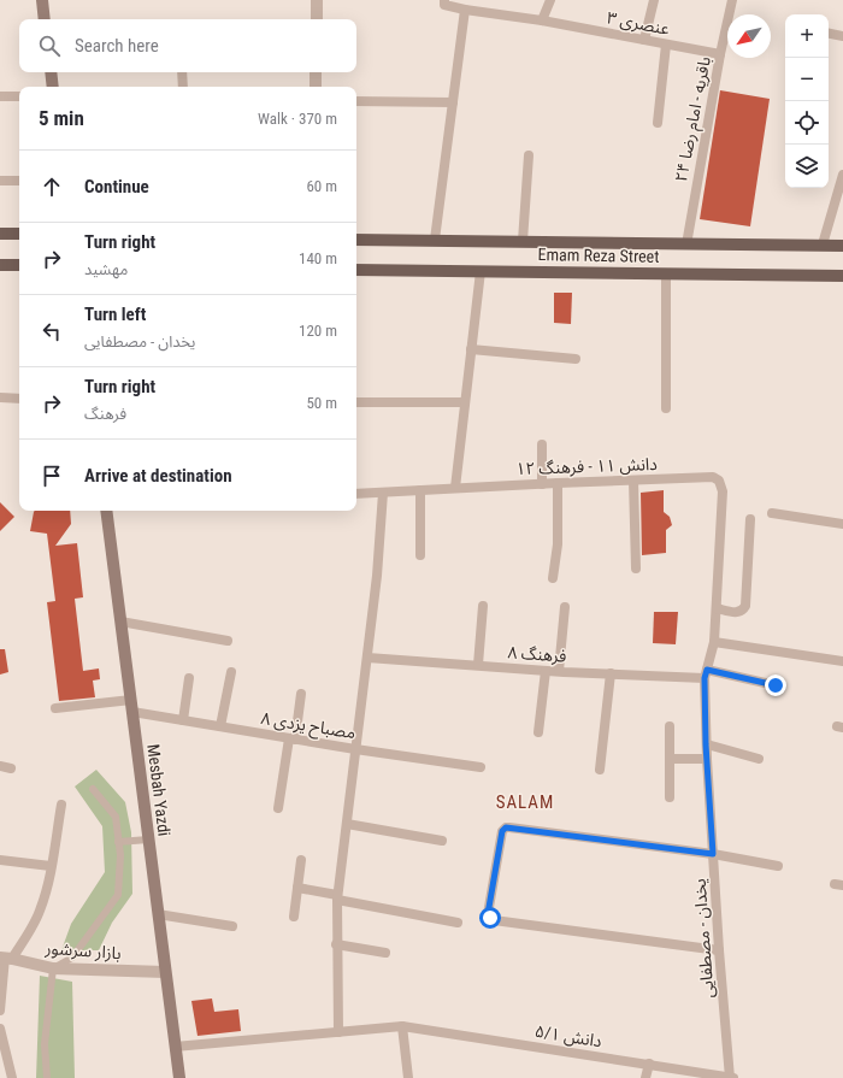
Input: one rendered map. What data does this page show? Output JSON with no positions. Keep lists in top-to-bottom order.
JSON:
{
  "streets": {
    "main road": ["Emam Reza Street", "Mesbah Yazdi"],
    "street": [
      "عنصری ۳",
      "باقریه - امام رضا ۲۴",
      "دانش ۱۱ - فرهنگ ۱۲",
      "فرهنگ ۸",
      "مصباح یزدی ۸",
      "یخدان - مصطفایی",
      "بازار سرشور",
      "دانش ۵/۱"
    ]
  },
  "crossings": [
    ["عنصری ۳", "باقریه - امام رضا ۲۴"],
    ["باقریه - امام رضا ۲۴", "Emam Reza Street"],
    ["دانش ۱۱ - فرهنگ ۱۲", "یخدان - مصطفایی"],
    ["فرهنگ ۸", "یخدان - مصطفایی"],
    ["مصباح یزدی ۸", "Mesbah Yazdi"],
    ["Mesbah Yazdi", "بازار سرشور"],
    ["Mesbah Yazdi", "دانش ۵/۱"],
    ["یخدان - مصطفایی", "دانش ۵/۱"]
  ],
  "districts": ["SALAM"],
  "north": "bottom left",
  "page": {
    "map_buttons": ["+", "−"],
    "search": "Search here",
    "heading": ["5 min", "Walk · 370 m"],
    "list": [
      ["Continue", "60 m"],
      ["Turn right", "مهشید", "140 m"],
      ["Turn left", "یخدان - مصطفایی", "120 m"],
      ["Turn right", "فرهنگ", "50 m"],
      "Arrive at destination"
    ]
  }
}
